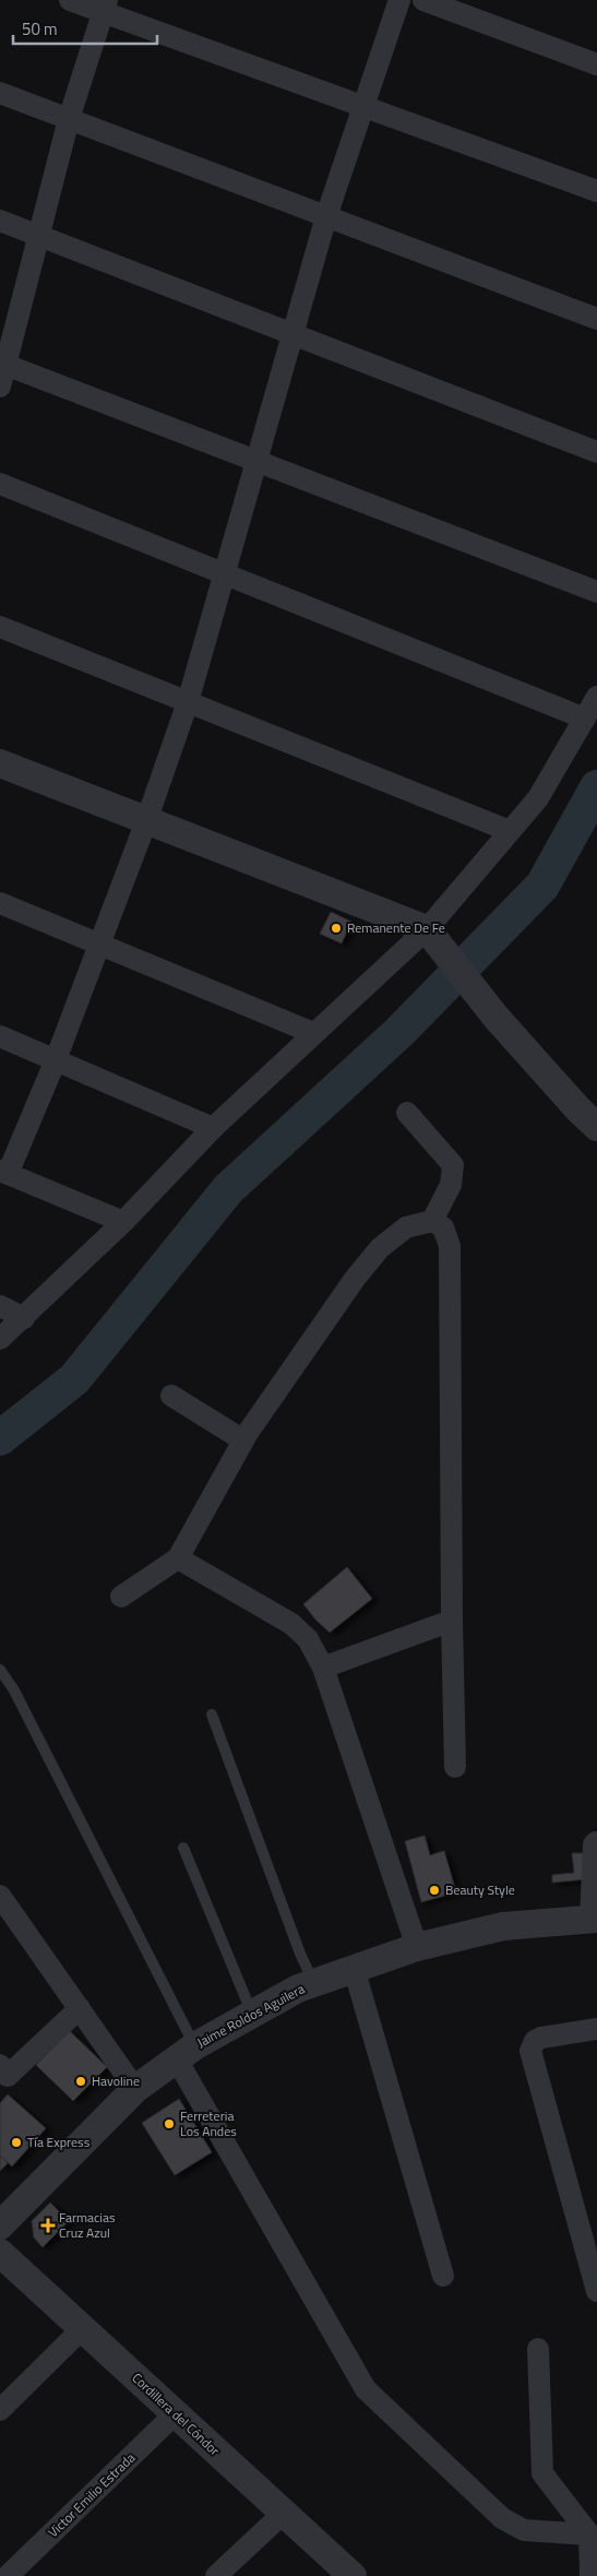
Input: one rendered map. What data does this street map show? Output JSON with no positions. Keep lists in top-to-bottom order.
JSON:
{
  "streets": {
    "street": ["Jaime Roldos Aguilera", "Cordillera del Cóndor", "Victor Emilio Estrada"]
  },
  "crossings": [
    ["Cordillera del Cóndor", "Victor Emilio Estrada"]
  ],
  "places": {
    "other": [
      "Remanente De Fe",
      "Beauty Style",
      "Havoline",
      "Ferreteria Los Andes",
      "Tía Express"
    ],
    "health": ["Farmacias Cruz Azul"]
  },
  "scale_bar": "50 m"
}
